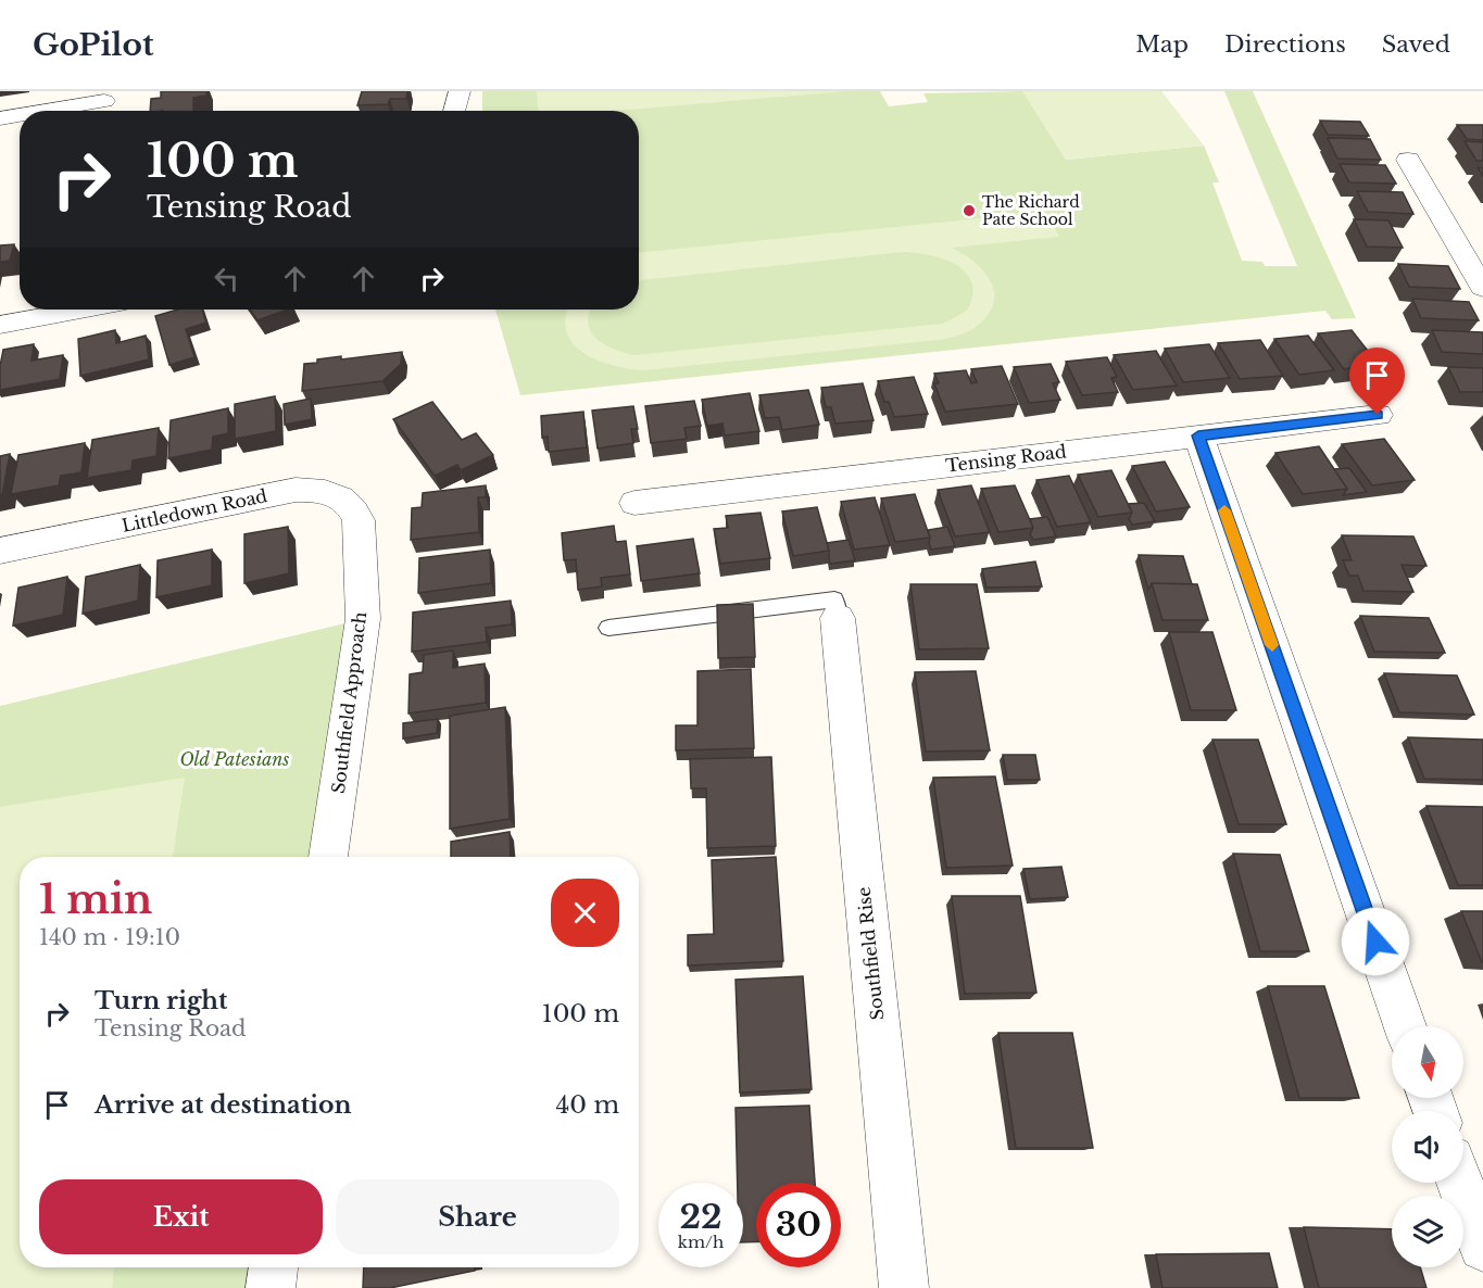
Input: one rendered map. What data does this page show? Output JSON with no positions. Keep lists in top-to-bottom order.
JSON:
{
  "streets": {
    "street": [
      "Tensing Road",
      "Littledown Road",
      "Southfield Approach",
      "Southfield Rise"
    ]
  },
  "crossings": [
    ["Littledown Road", "Southfield Approach"]
  ],
  "parks": ["Old Patesians"],
  "places": ["The Richard Pate School"],
  "north": "bottom",
  "page": {
    "header": "GoPilot",
    "nav": ["Map", "Directions", "Saved"],
    "turn": ["100 m", "Tensing Road"],
    "heading": ["1 min", "140 m · 19:10"],
    "list": [
      {
        "name": "Turn right",
        "note": "Tensing Road",
        "value": "100 m"
      },
      {
        "name": "Arrive at destination",
        "value": "40 m"
      }
    ],
    "buttons": ["Exit", "Share"],
    "speed": "22 km/h",
    "limit": "30"
  }
}
